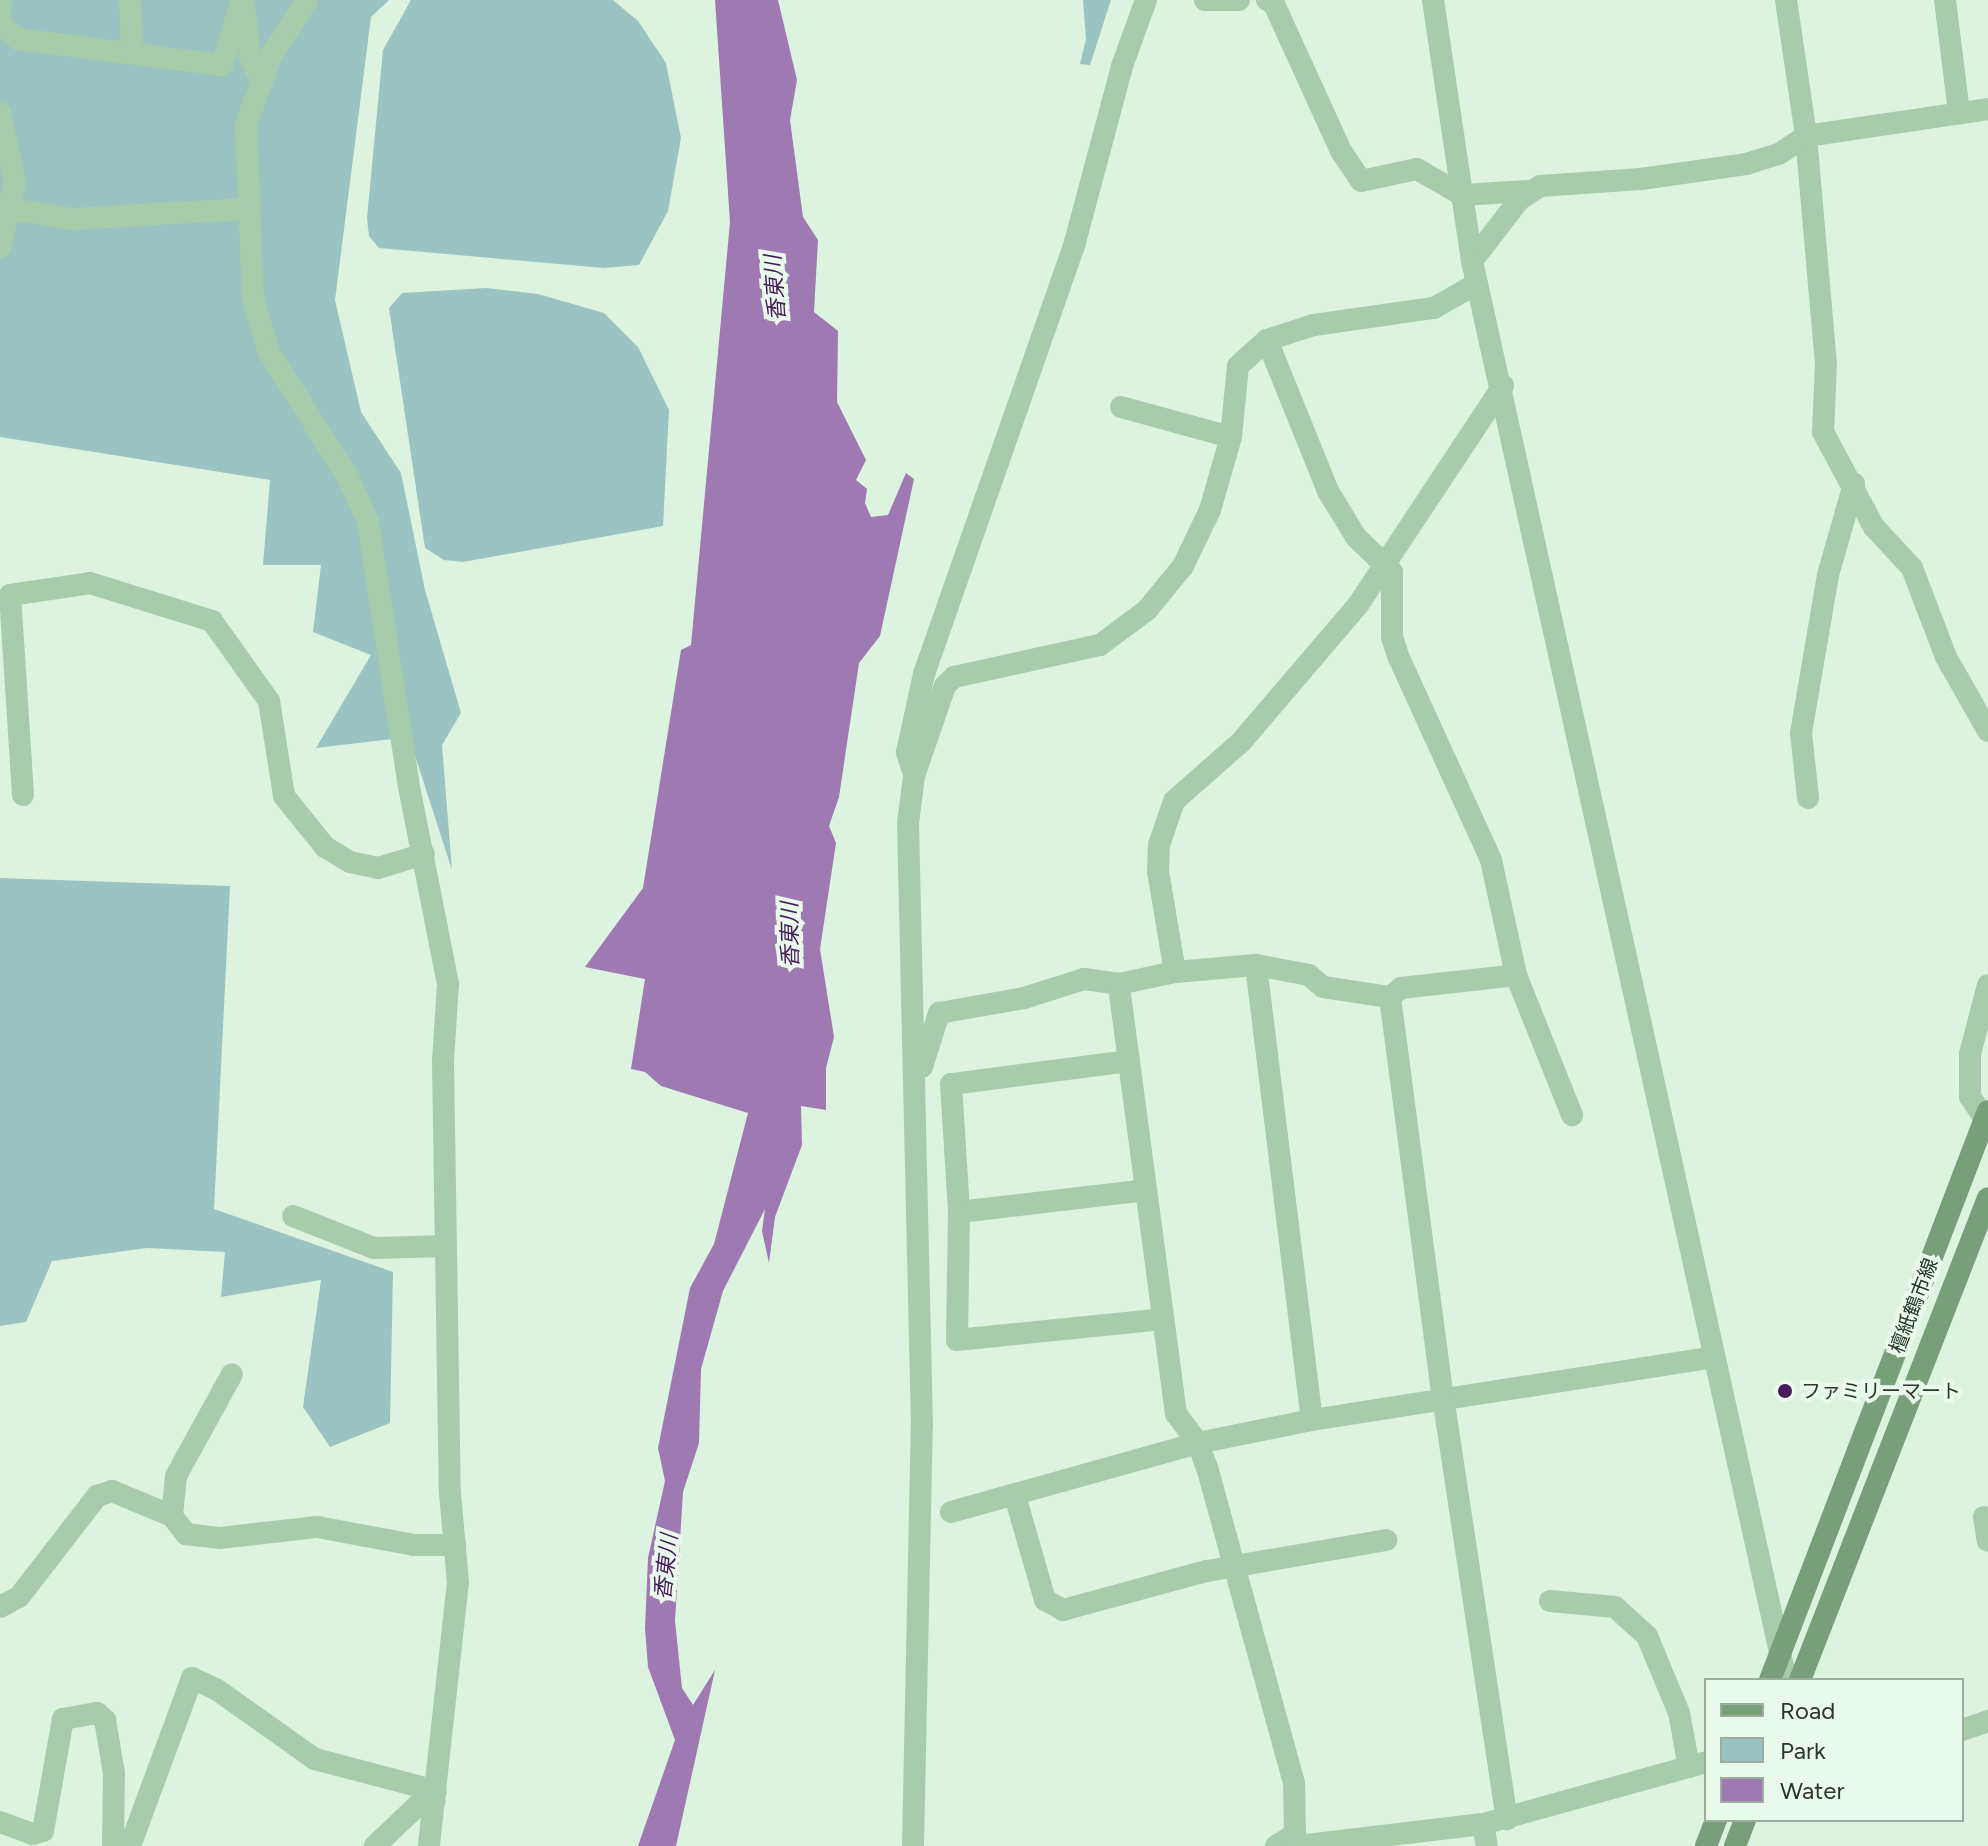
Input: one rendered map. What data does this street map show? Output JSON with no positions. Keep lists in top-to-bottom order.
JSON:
{
  "streets": {
    "main road": ["檀紙鶴市線"]
  },
  "water": ["香東川"],
  "places": ["ファミリーマート"],
  "legend": ["Road", "Park", "Water"]
}
